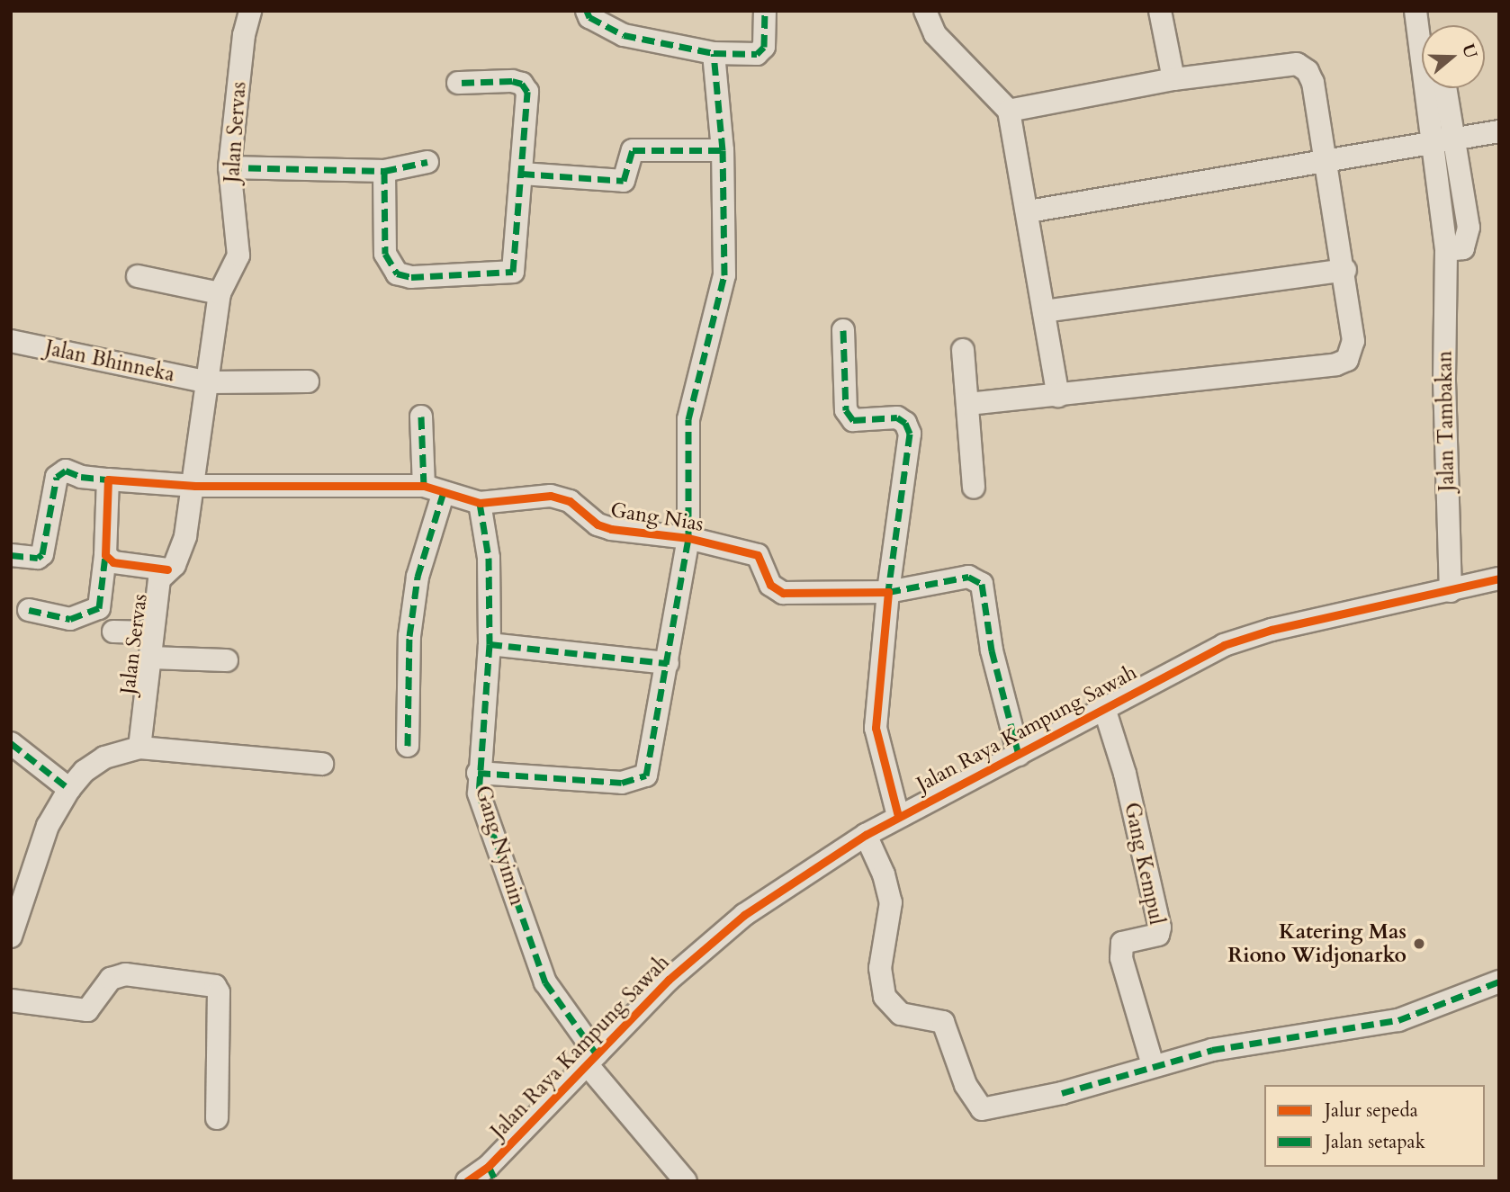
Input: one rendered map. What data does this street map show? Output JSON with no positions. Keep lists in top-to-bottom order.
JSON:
{
  "streets": {
    "street": [
      "Jalan Servas",
      "Jalan Bhinneka",
      "Jalan Tambakan",
      "Gang Nias",
      "Jalan Raya Kampung Sawah",
      "Gang Nyimin",
      "Gang Kempul"
    ]
  },
  "crossings": [
    ["Jalan Servas", "Jalan Bhinneka"],
    ["Jalan Tambakan", "Jalan Raya Kampung Sawah"],
    ["Gang Nias", "Gang Nyimin"],
    ["Jalan Raya Kampung Sawah", "Gang Nyimin"],
    ["Jalan Raya Kampung Sawah", "Gang Kempul"]
  ],
  "places": ["Katering Mas Riono Widjonarko"],
  "legend": ["Jalur sepeda", "Jalan setapak"],
  "north": "right"
}
